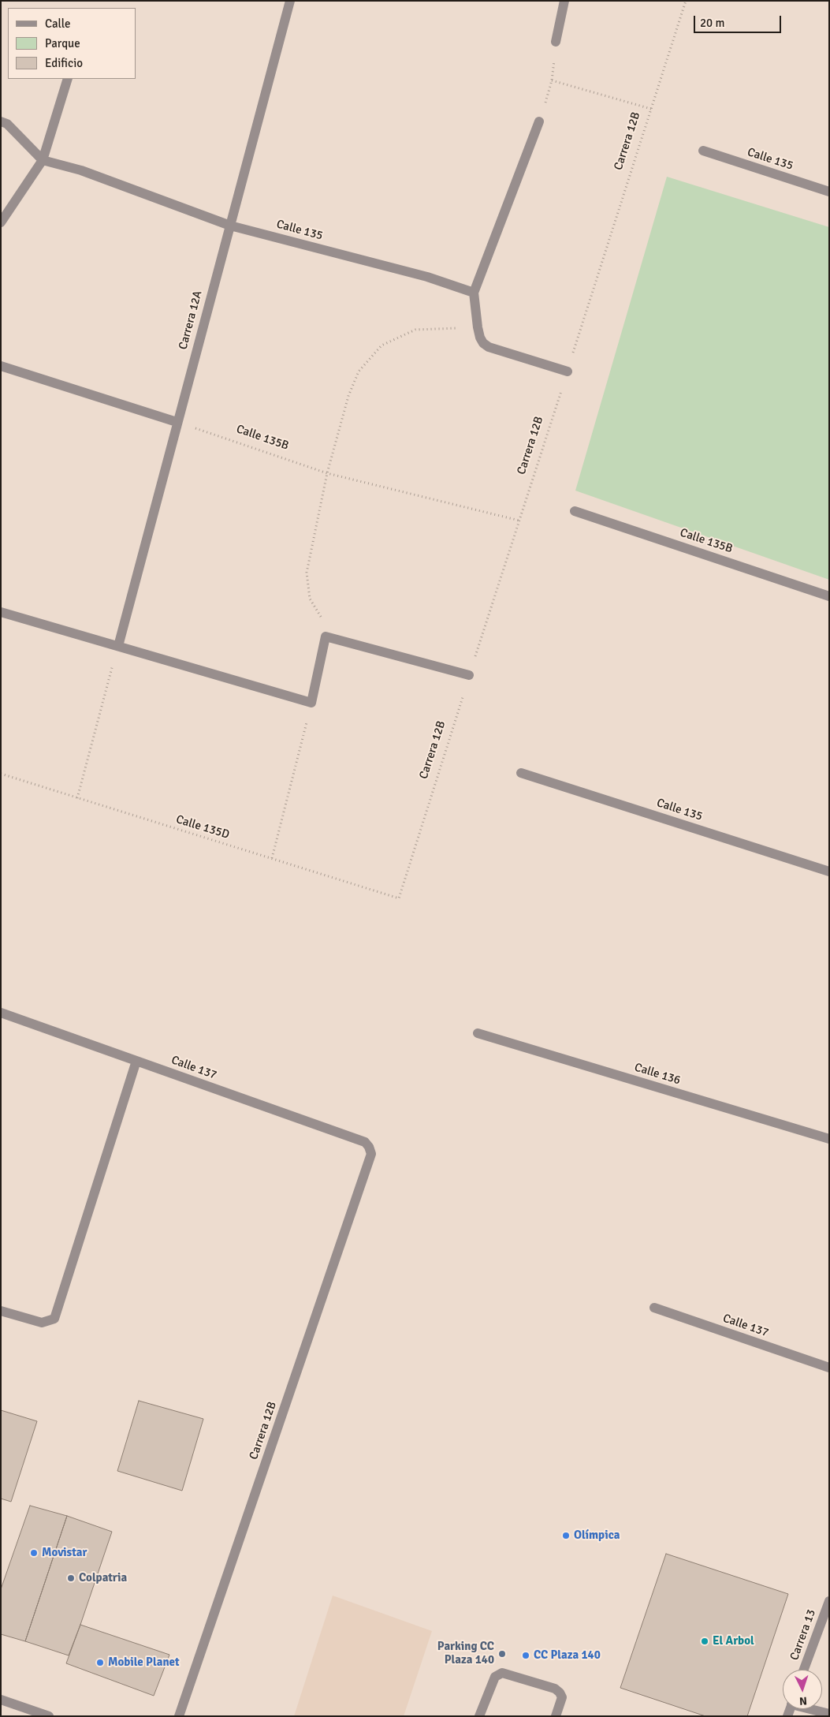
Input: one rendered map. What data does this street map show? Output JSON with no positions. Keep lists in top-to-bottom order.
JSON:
{
  "streets": {
    "street": [
      "Carrera 12B",
      "Calle 135",
      "Carrera 12A",
      "Calle 135B",
      "Calle 137",
      "Calle 136",
      "Carrera 13"
    ],
    "path": ["Calle 135D"]
  },
  "crossings": [
    ["Carrera 12B", "Calle 135B"],
    ["Carrera 12B", "Calle 135D"],
    ["Carrera 12B", "Calle 137"],
    ["Calle 135", "Carrera 12A"],
    ["Carrera 12A", "Calle 135B"]
  ],
  "places": [
    "Olímpica",
    "Movistar",
    "Colpatria",
    "El Arbol",
    "Parking CC Plaza 140",
    "CC Plaza 140",
    "Mobile Planet"
  ],
  "legend": ["Calle", "Parque", "Edificio"],
  "scale_bar": "20 m",
  "north": "bottom"
}
